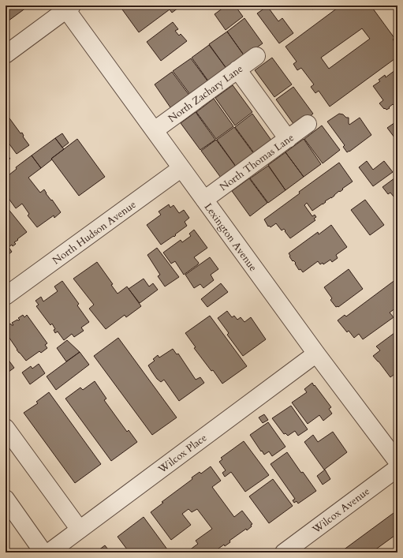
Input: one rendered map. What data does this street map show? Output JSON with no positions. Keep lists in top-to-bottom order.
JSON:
{
  "streets": {
    "street": [
      "North Zachary Lane",
      "North Thomas Lane",
      "North Hudson Avenue",
      "Lexington Avenue",
      "Wilcox Place",
      "Wilcox Avenue"
    ]
  },
  "crossings": [
    ["North Zachary Lane", "Lexington Avenue"],
    ["North Thomas Lane", "Lexington Avenue"],
    ["North Hudson Avenue", "Lexington Avenue"],
    ["Lexington Avenue", "Wilcox Place"]
  ]
}
